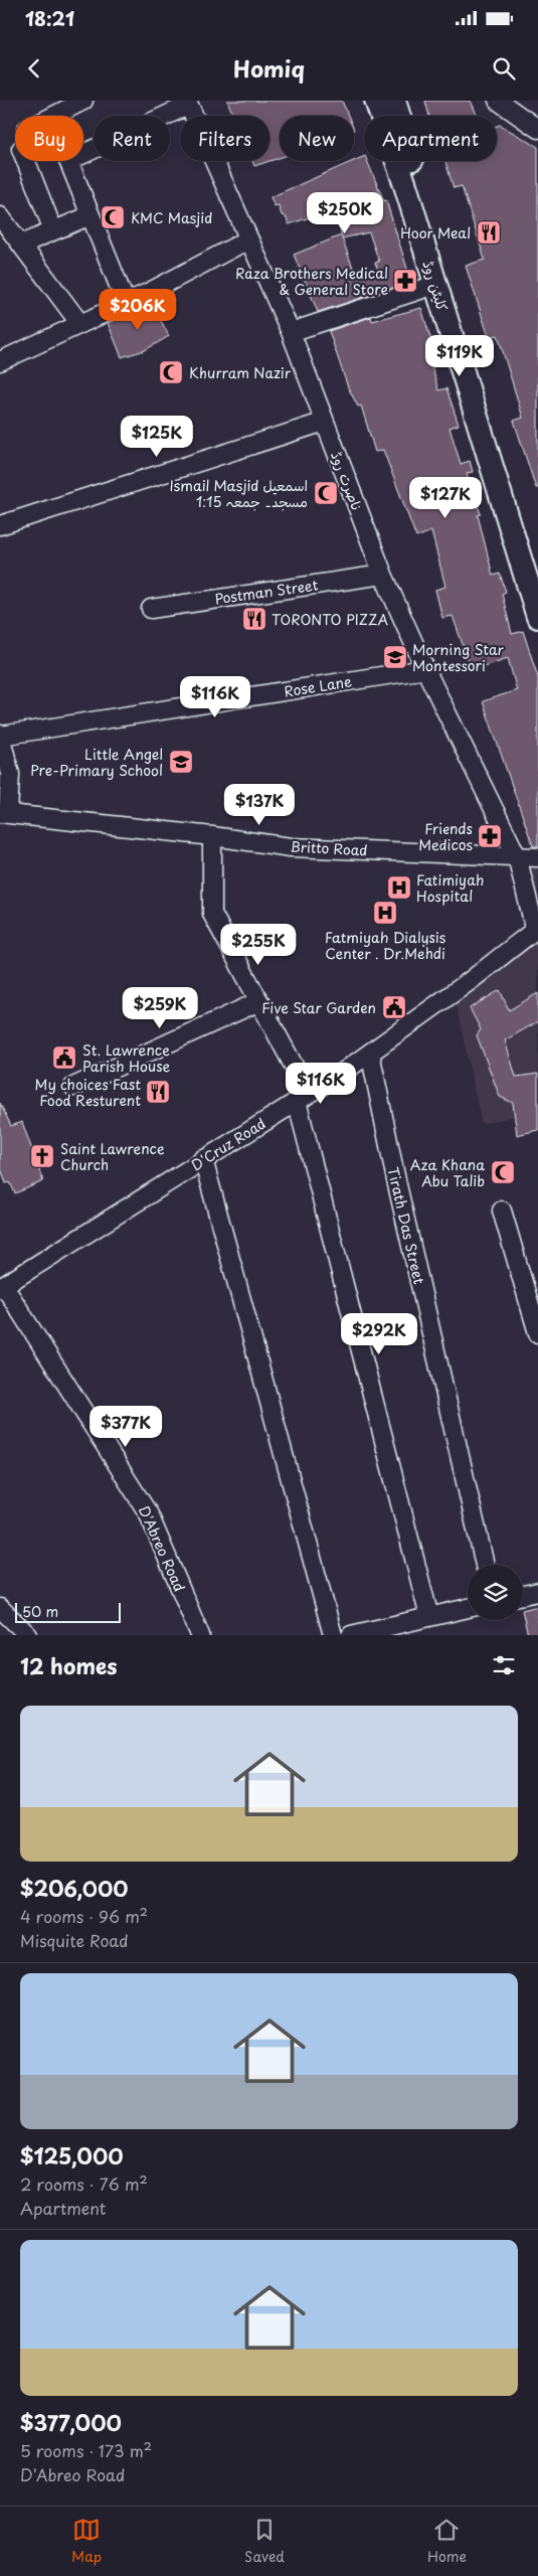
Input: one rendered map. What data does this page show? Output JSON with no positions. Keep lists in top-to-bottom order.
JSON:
{
  "streets": {
    "main road": ["کلیٹن روڈ"],
    "street": [
      "ناصرت روڈ",
      "Postman Street",
      "Rose Lane",
      "Britto Road",
      "D'Cruz Road",
      "Tirath Das Street",
      "D'Abreo Road"
    ]
  },
  "crossings": [
    ["ناصرت روڈ", "Postman Street"],
    ["ناصرت روڈ", "Rose Lane"],
    ["ناصرت روڈ", "Britto Road"],
    ["ناصرت روڈ", "D'Cruz Road"],
    ["Britto Road", "D'Cruz Road"],
    ["D'Cruz Road", "Tirath Das Street"],
    ["D'Cruz Road", "D'Abreo Road"]
  ],
  "places": {
    "mosque": [
      "KMC Masjid",
      "Khurram Nazir",
      "Ismail Masjid اسمعیل مسجد۔ جمعہ 1:15",
      "Aza Khana Abu Talib"
    ],
    "restaurant": ["Hoor Meal", "TORONTO PIZZA", "My choices Fast Food Resturent"],
    "pharmacy": ["Raza Brothers Medical & General Store", "Friends Medicos"],
    "school or university": ["Morning Star Montessori", "Little Angel Pre-Primary School"],
    "hospital": ["Fatimiyah Hospital", "Fatmiyah Dialysis Center . Dr.Mehdi"],
    "public building": ["Five Star Garden", "St. Lawrence Parish House"],
    "church": ["Saint Lawrence Church"]
  },
  "scale_bar": "50 m",
  "page": {
    "status": "18:21",
    "header": "Homiq",
    "chip": [
      "Buy",
      "Rent",
      "Filters",
      "New",
      "Apartment"
    ],
    "price": [
      "$250K",
      "$206K",
      "$119K",
      "$125K",
      "$127K",
      "$116K",
      "$137K",
      "$255K",
      "$259K",
      "$116K",
      "$292K",
      "$377K"
    ],
    "scale": "50 m",
    "heading": "12 homes",
    "list": [
      {
        "name": "$206,000",
        "note": "4 rooms · 96 m² · Misquite Road"
      },
      {
        "name": "$125,000",
        "note": "2 rooms · 76 m² · Apartment"
      },
      {
        "name": "$377,000",
        "note": "5 rooms · 173 m² · D'Abreo Road"
      }
    ],
    "tabs": ["Map", "Saved", "Home"]
  }
}
